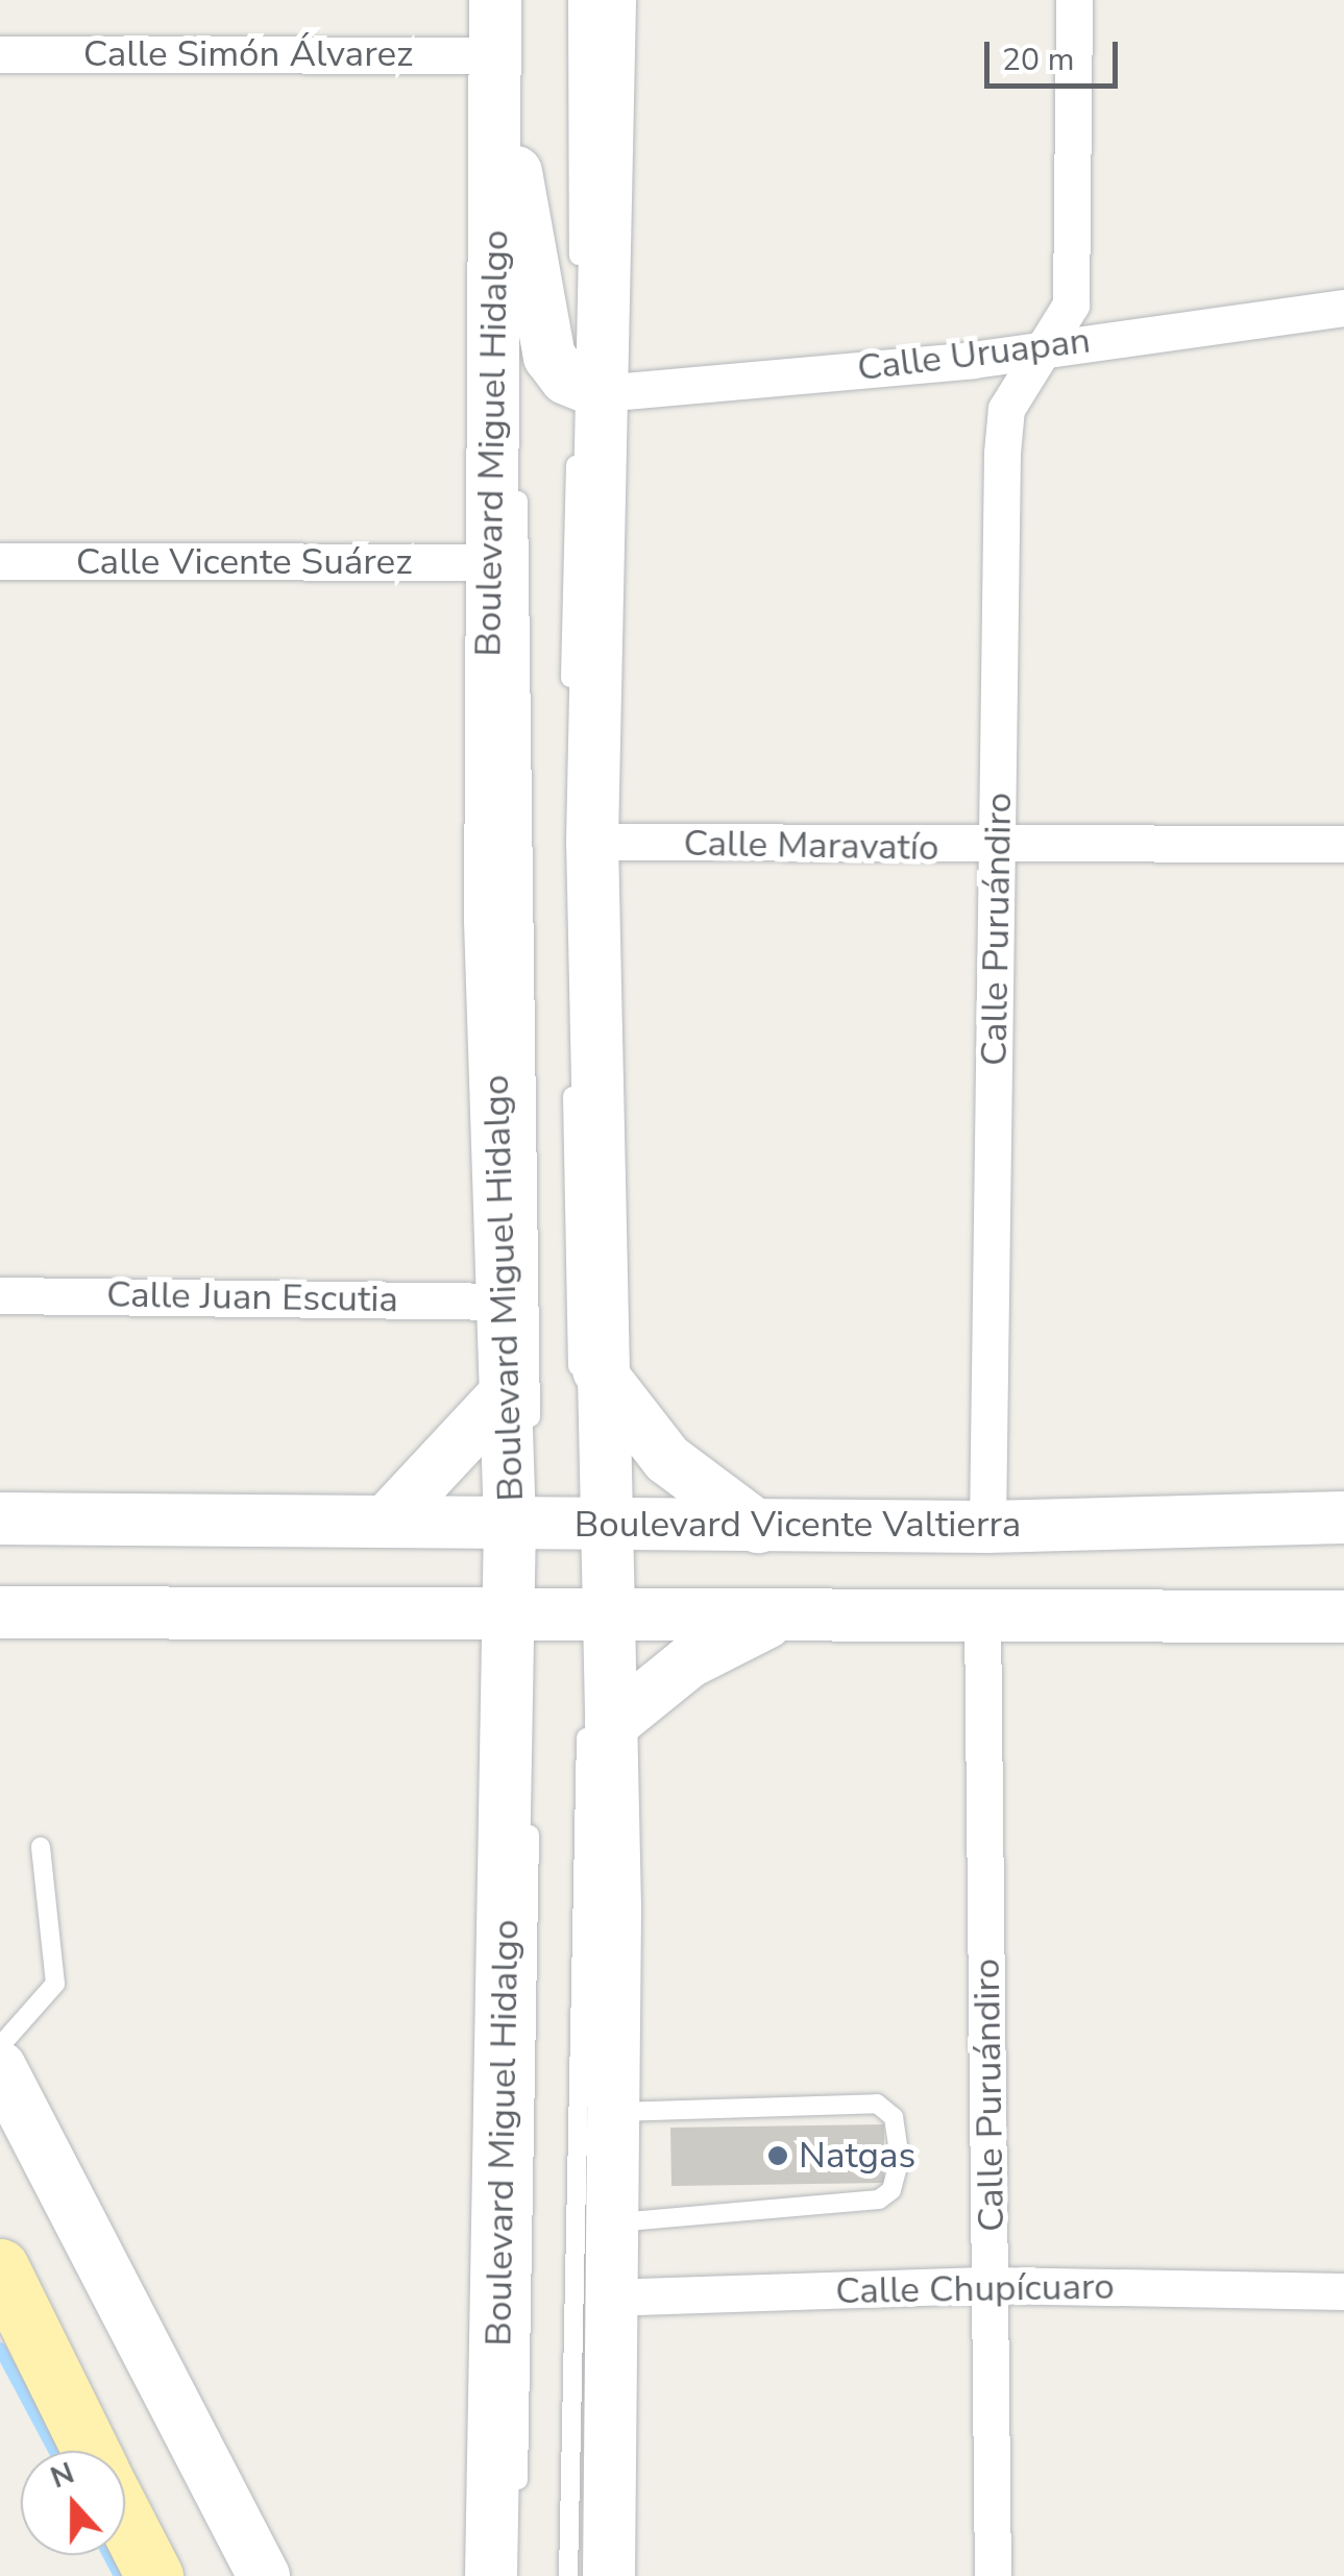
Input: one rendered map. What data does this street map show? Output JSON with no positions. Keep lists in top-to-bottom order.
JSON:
{
  "streets": {
    "main road": ["Boulevard Miguel Hidalgo", "Boulevard Vicente Valtierra"],
    "street": [
      "Calle Simón Álvarez",
      "Calle Uruapan",
      "Calle Vicente Suárez",
      "Calle Maravatío",
      "Calle Puruándiro",
      "Calle Juan Escutia",
      "Calle Chupícuaro"
    ]
  },
  "crossings": [
    ["Calle Simón Álvarez", "Boulevard Miguel Hidalgo"],
    ["Calle Uruapan", "Calle Puruándiro"],
    ["Boulevard Miguel Hidalgo", "Calle Vicente Suárez"],
    ["Boulevard Miguel Hidalgo", "Calle Juan Escutia"],
    ["Boulevard Miguel Hidalgo", "Boulevard Vicente Valtierra"],
    ["Calle Maravatío", "Calle Puruándiro"],
    ["Calle Puruándiro", "Boulevard Vicente Valtierra"],
    ["Calle Puruándiro", "Calle Chupícuaro"]
  ],
  "places": ["Natgas"],
  "scale_bar": "20 m",
  "north": "top"
}
